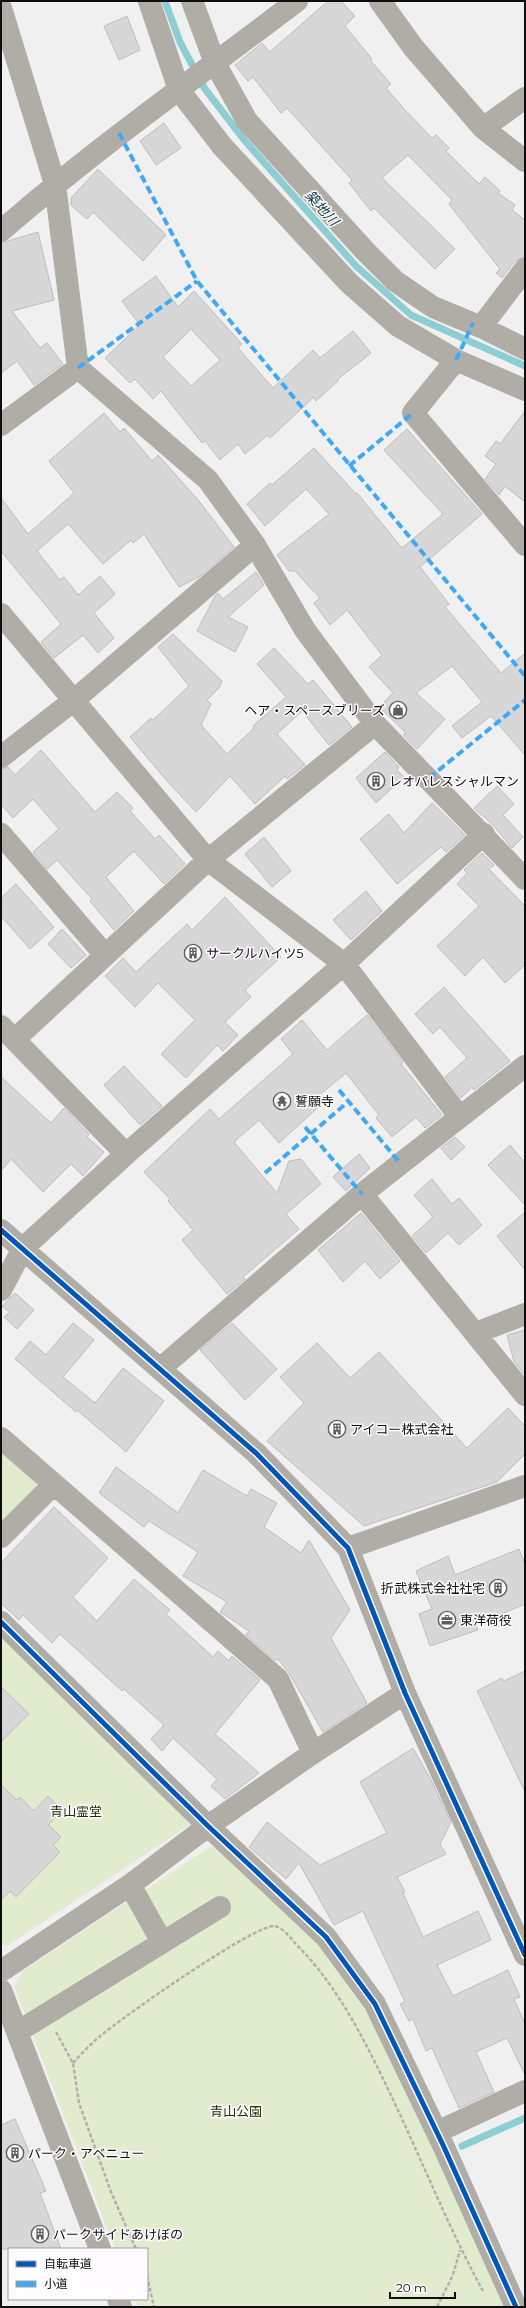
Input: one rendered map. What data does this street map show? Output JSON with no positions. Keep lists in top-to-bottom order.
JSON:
{
  "water": ["築地川"],
  "parks": ["青山霊堂", "青山公園"],
  "places": {
    "shop": ["ヘア・スペースブリーズ"],
    "building": [
      "レオパレスシャルマン",
      "サークルハイツ5",
      "アイコー株式会社",
      "折武株式会社社宅",
      "パーク・アベニュー",
      "パークサイドあけぼの"
    ],
    "temple": ["誓願寺"],
    "office": ["東洋荷役"]
  },
  "legend": ["自転車道", "小道"],
  "scale_bar": "20 m"
}
